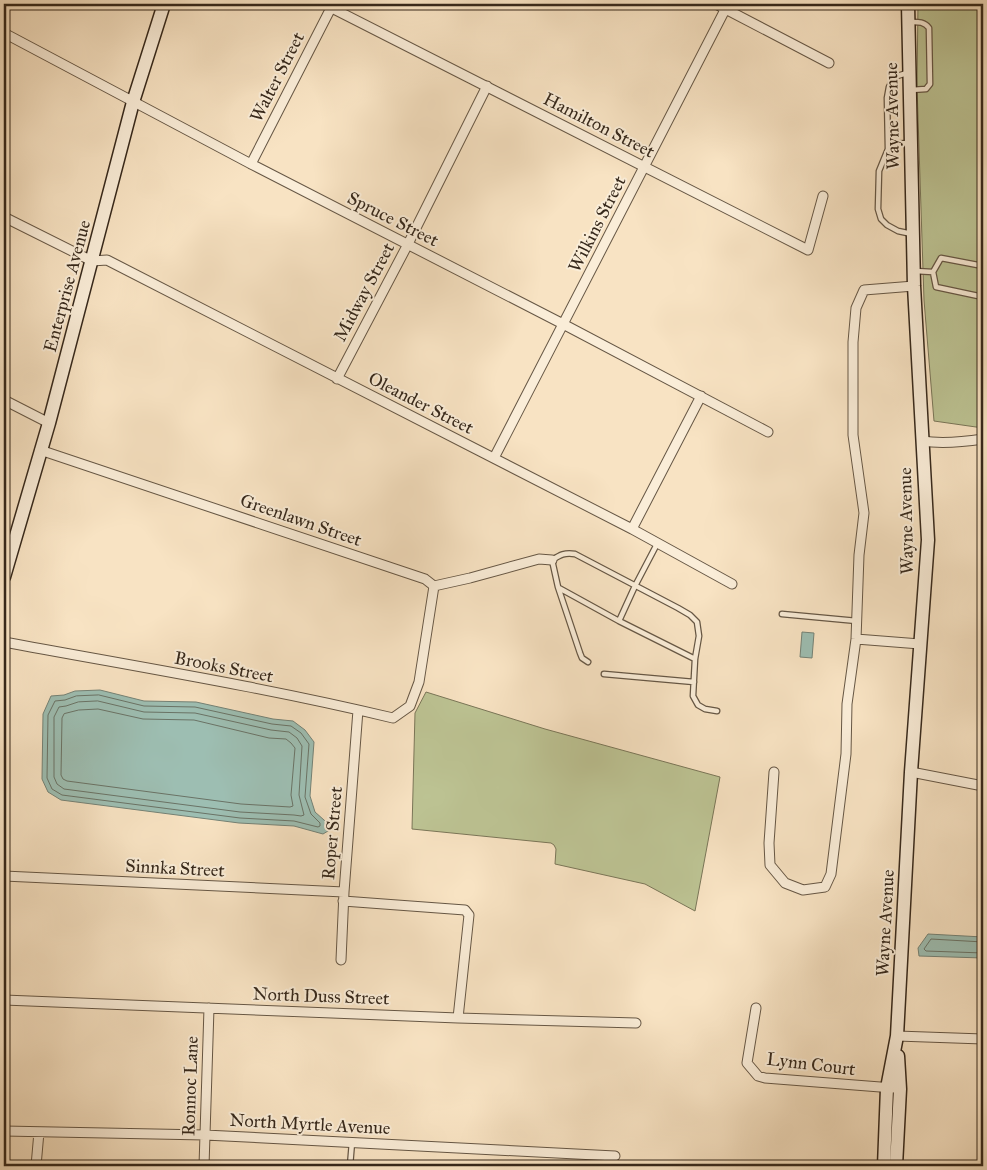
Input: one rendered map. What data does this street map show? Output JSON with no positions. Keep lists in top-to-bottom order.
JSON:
{
  "streets": {
    "street": [
      "Walter Street",
      "Wayne Avenue",
      "Hamilton Street",
      "Spruce Street",
      "Wilkins Street",
      "Enterprise Avenue",
      "Midway Street",
      "Oleander Street",
      "Greenlawn Street",
      "Brooks Street",
      "Roper Street",
      "Sinnka Street",
      "North Duss Street",
      "Lynn Court",
      "Ronnoc Lane",
      "North Myrtle Avenue"
    ]
  },
  "crossings": [
    ["Walter Street", "Hamilton Street"],
    ["Walter Street", "Spruce Street"],
    ["Wayne Avenue", "Lynn Court"],
    ["Hamilton Street", "Wilkins Street"],
    ["Hamilton Street", "Midway Street"],
    ["Spruce Street", "Wilkins Street"],
    ["Spruce Street", "Enterprise Avenue"],
    ["Spruce Street", "Midway Street"],
    ["Wilkins Street", "Oleander Street"],
    ["Enterprise Avenue", "Oleander Street"],
    ["Enterprise Avenue", "Greenlawn Street"],
    ["Midway Street", "Oleander Street"],
    ["Greenlawn Street", "Brooks Street"],
    ["Brooks Street", "Roper Street"],
    ["Roper Street", "Sinnka Street"],
    ["Sinnka Street", "North Duss Street"],
    ["North Duss Street", "Ronnoc Lane"],
    ["Ronnoc Lane", "North Myrtle Avenue"]
  ]
}
